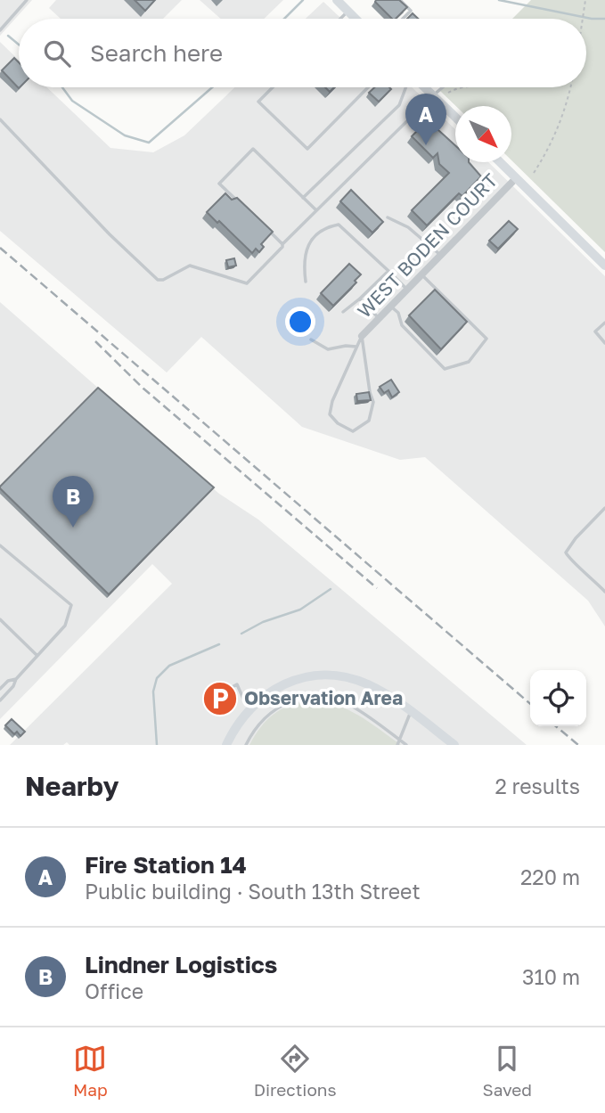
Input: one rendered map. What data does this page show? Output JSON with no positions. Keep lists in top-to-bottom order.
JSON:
{
  "streets": {
    "street": ["WEST BODEN COURT"]
  },
  "places": {
    "parking": ["Observation Area"]
  },
  "north": "bottom right",
  "page": {
    "search": "Search here",
    "pins": ["A", "B"],
    "heading": ["Nearby", "2 results"],
    "list": [
      {
        "mark": "A",
        "name": "Fire Station 14",
        "note": "Public building · South 13th Street",
        "value": "220 m"
      },
      {
        "mark": "B",
        "name": "Lindner Logistics",
        "note": "Office",
        "value": "310 m"
      }
    ],
    "nav": ["Map", "Directions", "Saved"]
  }
}
